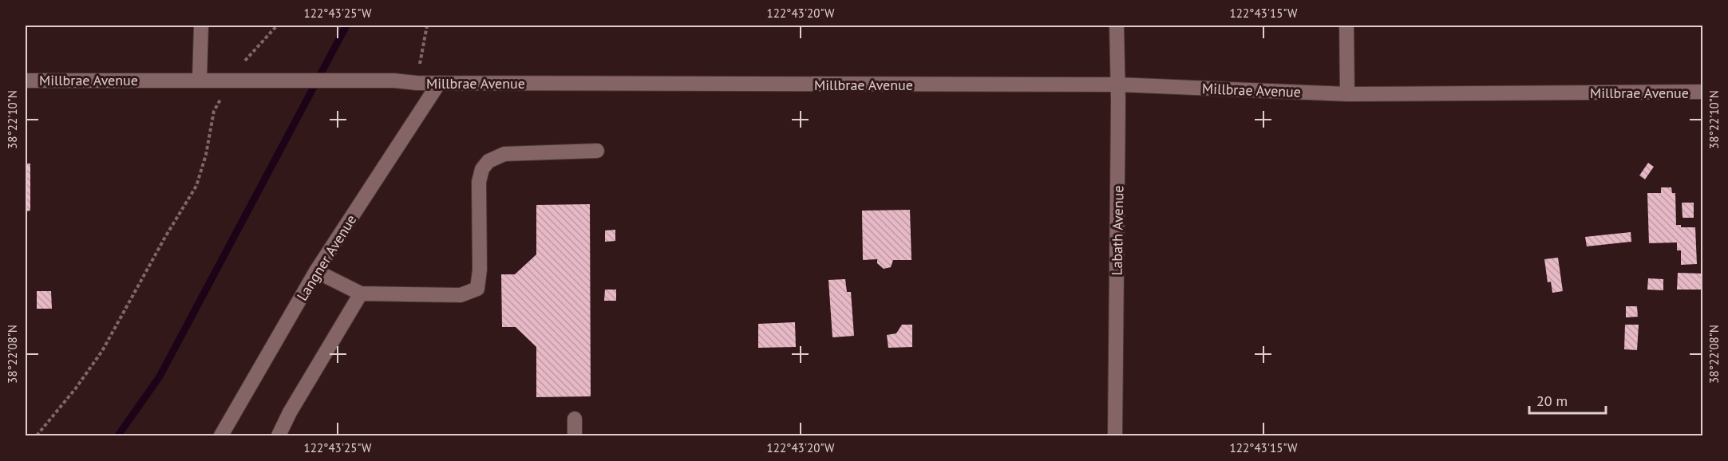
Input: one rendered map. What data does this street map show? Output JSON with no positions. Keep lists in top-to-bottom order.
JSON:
{
  "streets": {
    "street": ["Millbrae Avenue", "Labath Avenue", "Langner Avenue"]
  },
  "crossings": [
    ["Millbrae Avenue", "Labath Avenue"],
    ["Millbrae Avenue", "Langner Avenue"]
  ],
  "scale_bar": "20 m",
  "coordinates": [
    "122°43'25\"W",
    "122°43'20\"W",
    "122°43'15\"W",
    "38°22'10\"N",
    "38°22'08\"N"
  ]
}
